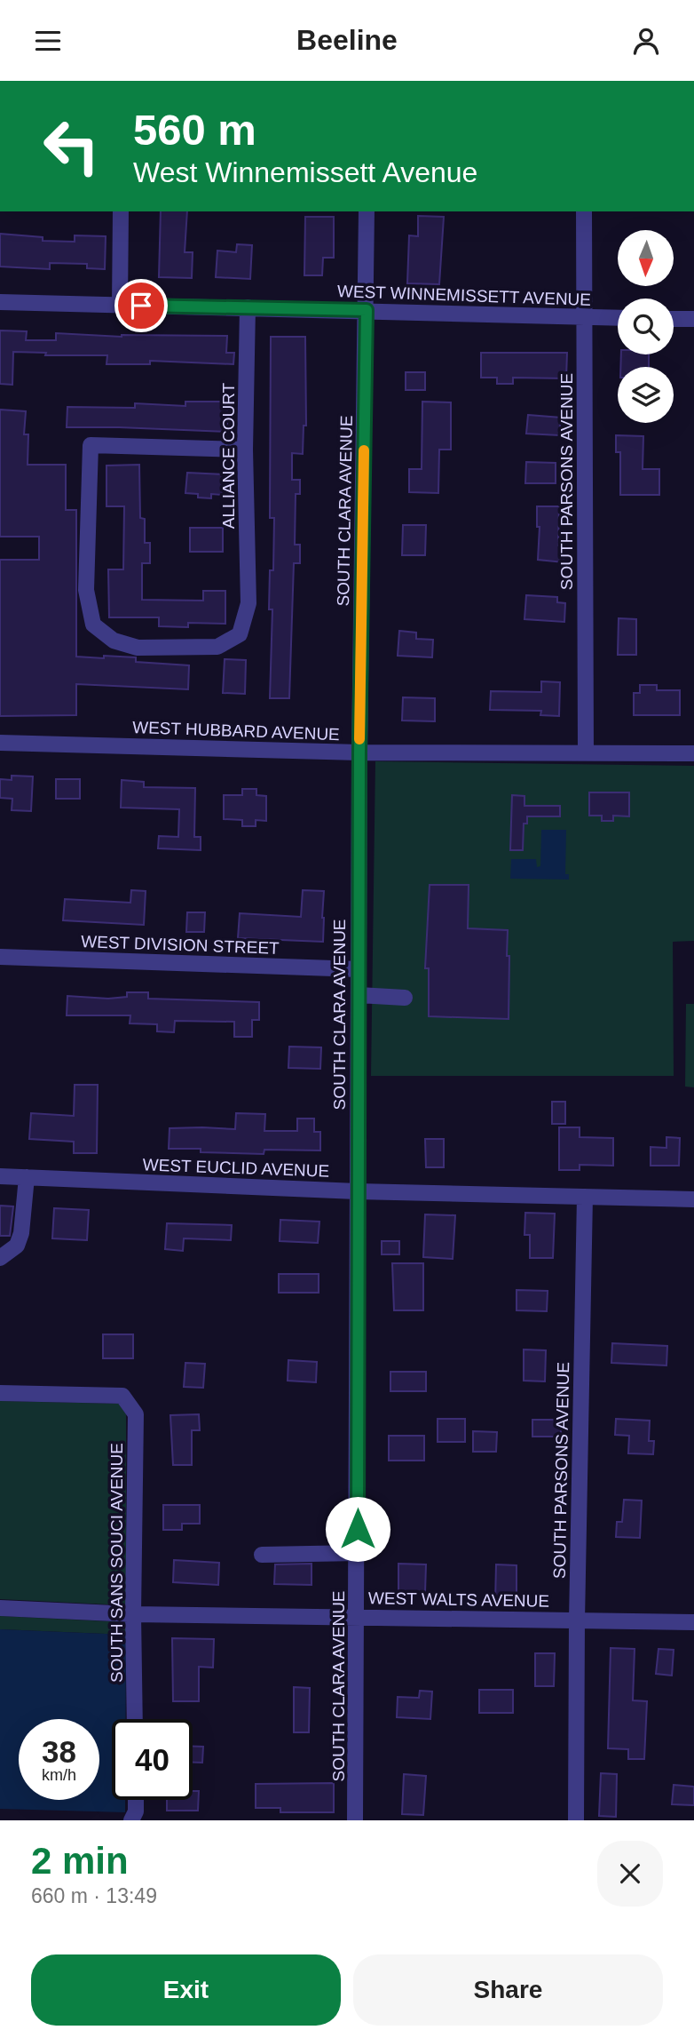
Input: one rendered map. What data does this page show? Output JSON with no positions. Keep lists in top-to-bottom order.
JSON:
{
  "streets": {
    "street": [
      "WEST WINNEMISSETT AVENUE",
      "ALLIANCE COURT",
      "SOUTH PARSONS AVENUE",
      "SOUTH CLARA AVENUE",
      "WEST HUBBARD AVENUE",
      "WEST DIVISION STREET",
      "WEST EUCLID AVENUE",
      "SOUTH SANS SOUCI AVENUE",
      "WEST WALTS AVENUE"
    ]
  },
  "crossings": [
    ["WEST WINNEMISSETT AVENUE", "ALLIANCE COURT"],
    ["WEST WINNEMISSETT AVENUE", "SOUTH PARSONS AVENUE"],
    ["WEST WINNEMISSETT AVENUE", "SOUTH CLARA AVENUE"],
    ["SOUTH PARSONS AVENUE", "WEST HUBBARD AVENUE"],
    ["SOUTH PARSONS AVENUE", "WEST EUCLID AVENUE"],
    ["SOUTH PARSONS AVENUE", "WEST WALTS AVENUE"],
    ["SOUTH CLARA AVENUE", "WEST HUBBARD AVENUE"],
    ["SOUTH CLARA AVENUE", "WEST DIVISION STREET"],
    ["SOUTH CLARA AVENUE", "WEST EUCLID AVENUE"],
    ["SOUTH CLARA AVENUE", "WEST WALTS AVENUE"],
    ["SOUTH SANS SOUCI AVENUE", "WEST WALTS AVENUE"]
  ],
  "north": "bottom",
  "page": {
    "header": "Beeline",
    "turn": ["560 m", "West Winnemissett Avenue"],
    "speed": "38 km/h",
    "limit": "40",
    "heading": ["2 min", "660 m · 13:49"],
    "buttons": ["Exit", "Share"]
  }
}
